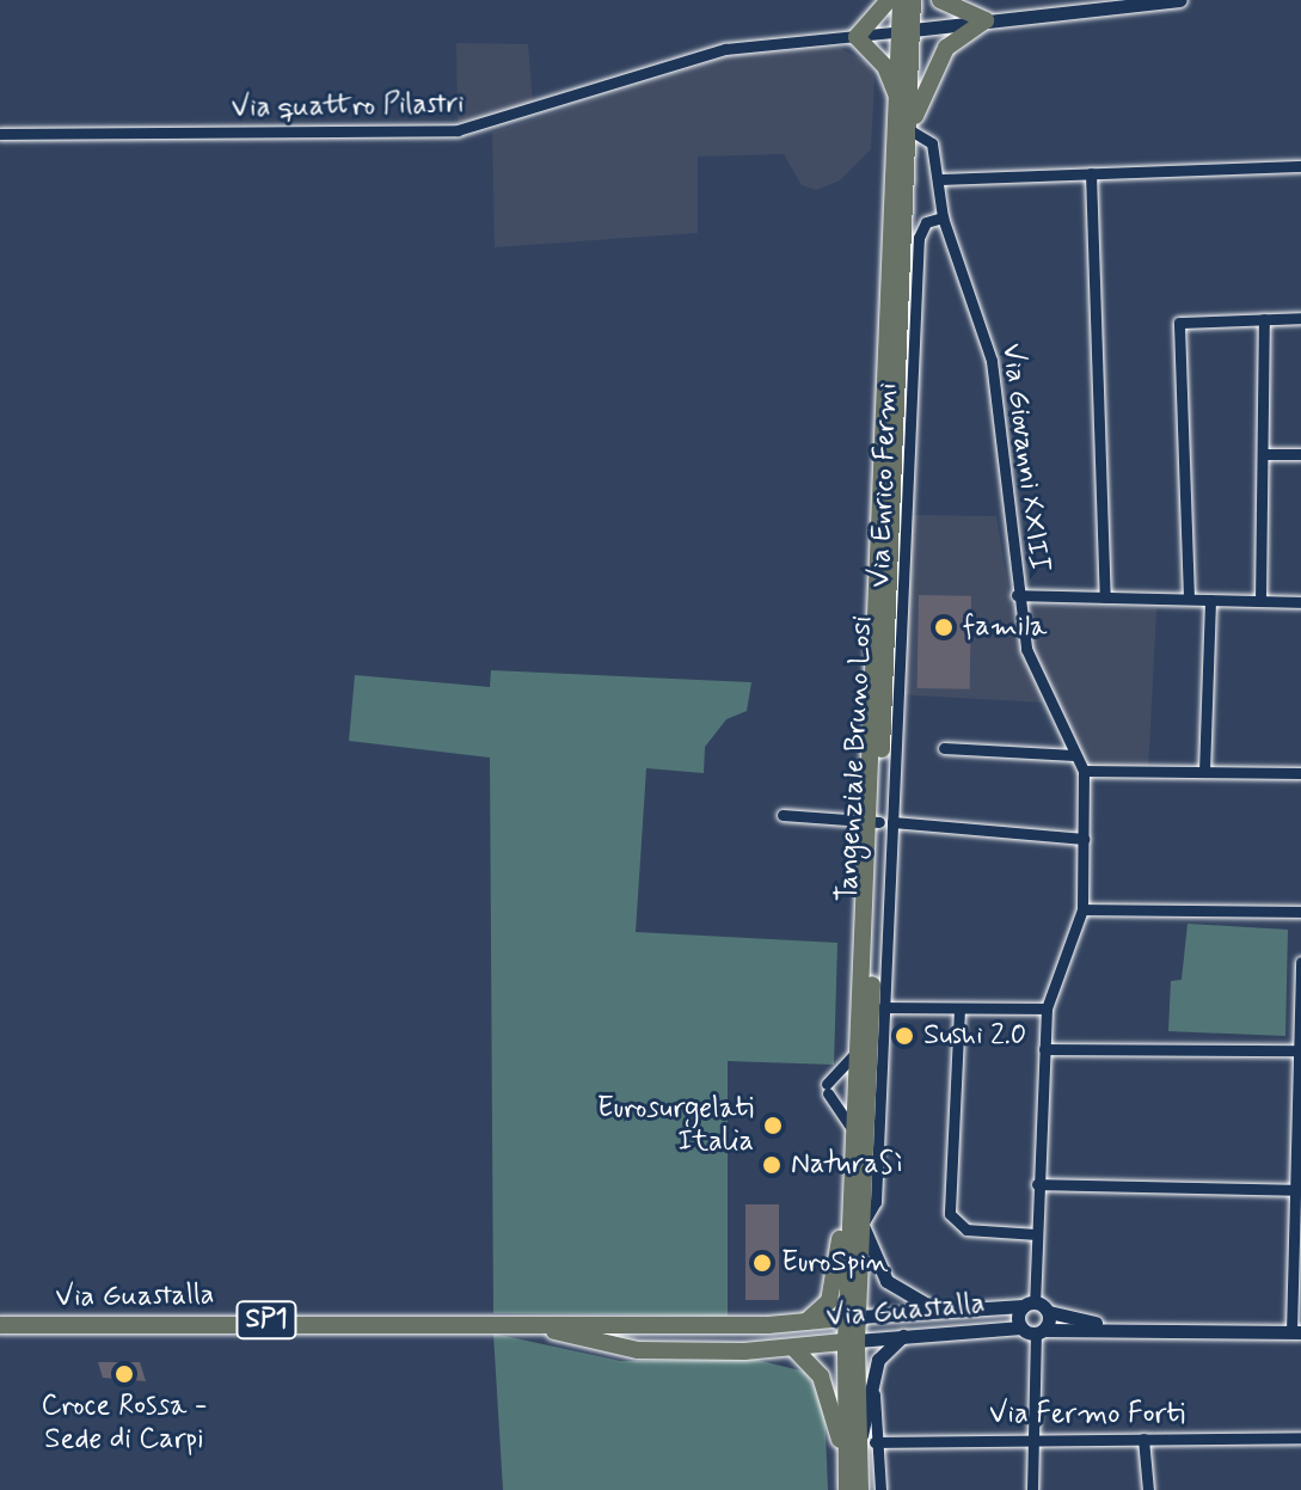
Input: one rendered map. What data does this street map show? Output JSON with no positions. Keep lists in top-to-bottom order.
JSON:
{
  "streets": {
    "main road": ["Tangenziale Bruno Losi", "Via Guastalla", "SP1"],
    "street": [
      "Via quattro Pilastri",
      "Via Giovanni XXIII",
      "Via Enrico Fermi",
      "Via Fermo Forti"
    ]
  },
  "crossings": [
    ["Via quattro Pilastri", "Tangenziale Bruno Losi"],
    ["Via Giovanni XXIII", "Via Enrico Fermi"],
    ["Via Giovanni XXIII", "Tangenziale Bruno Losi"],
    ["Via Enrico Fermi", "Tangenziale Bruno Losi"],
    ["Tangenziale Bruno Losi", "Via Guastalla"],
    ["Tangenziale Bruno Losi", "Via Fermo Forti"]
  ],
  "places": [
    "famila",
    "Sushi 2.0",
    "Eurosurgelati Italia",
    "NaturaSì",
    "EuroSpin",
    "Croce Rossa - Sede di Carpi"
  ]
}
